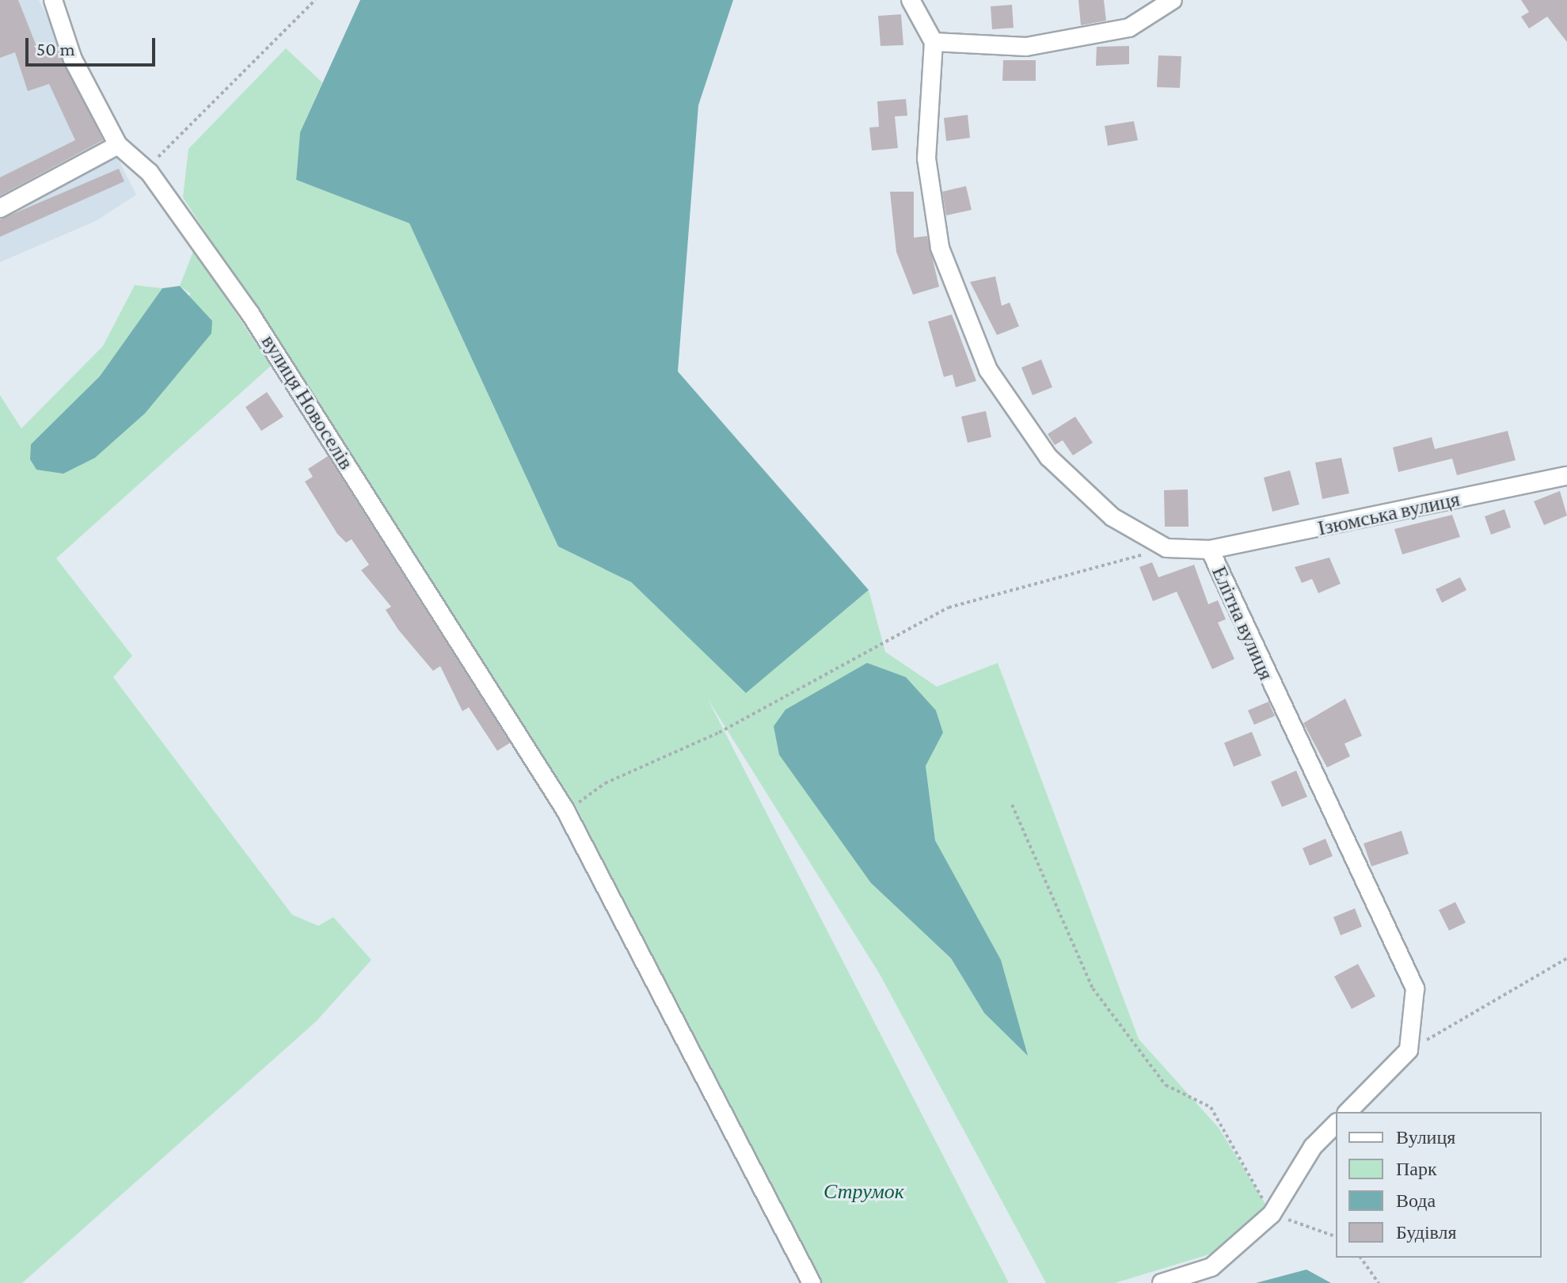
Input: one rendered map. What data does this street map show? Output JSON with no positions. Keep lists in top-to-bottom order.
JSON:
{
  "streets": {
    "street": ["вулиця Новоселів", "Ізюмська вулиця", "Елітна вулиця"]
  },
  "crossings": [
    ["Ізюмська вулиця", "Елітна вулиця"]
  ],
  "parks": ["Струмок"],
  "legend": [
    "Вулиця",
    "Парк",
    "Вода",
    "Будівля"
  ],
  "scale_bar": "50 m"
}
